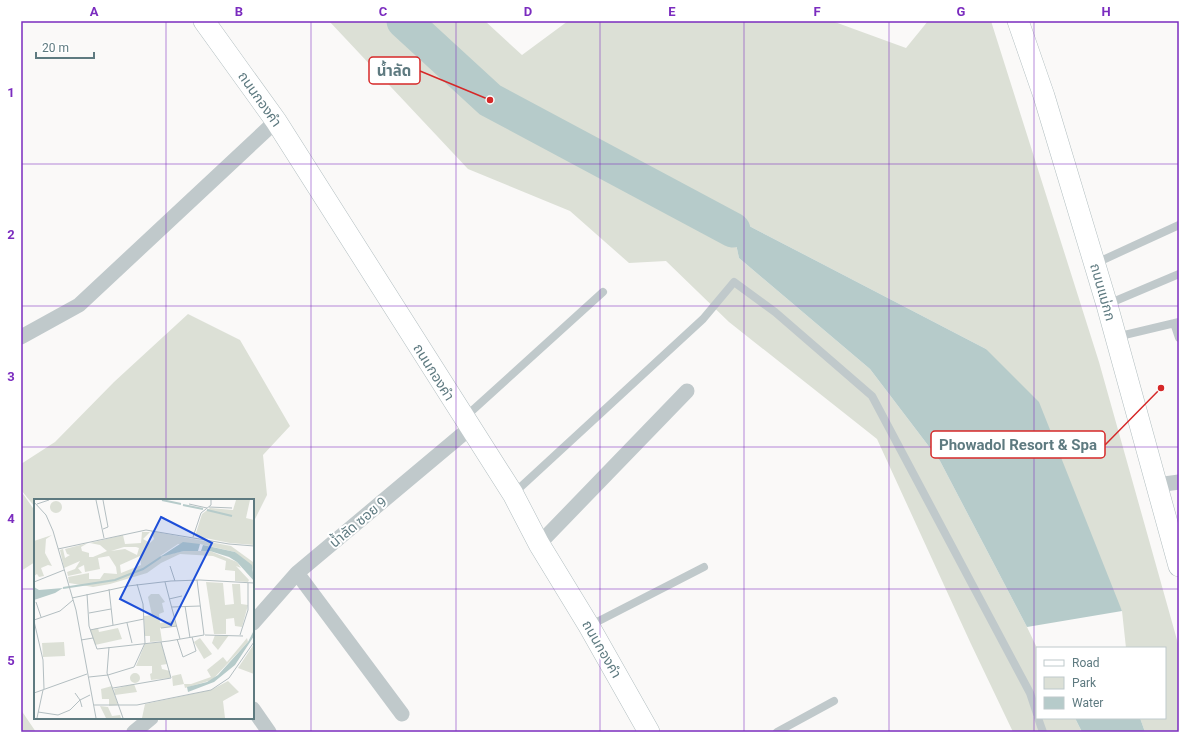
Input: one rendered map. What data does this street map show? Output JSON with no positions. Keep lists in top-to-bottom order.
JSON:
{
  "streets": {
    "street": ["ถนนกองคำ", "ถนนแม่กก", "น้ำลัด ซอย 9"]
  },
  "crossings": [
    ["ถนนกองคำ", "น้ำลัด ซอย 9"]
  ],
  "places": ["น้ำลัด", "Phowadol Resort & Spa"],
  "legend": ["Road", "Park", "Water"],
  "scale_bar": "20 m",
  "grid": {
    "columns": [
      "A",
      "B",
      "C",
      "D",
      "E",
      "F",
      "G",
      "H"
    ],
    "rows": [
      "1",
      "2",
      "3",
      "4",
      "5"
    ]
  }
}
